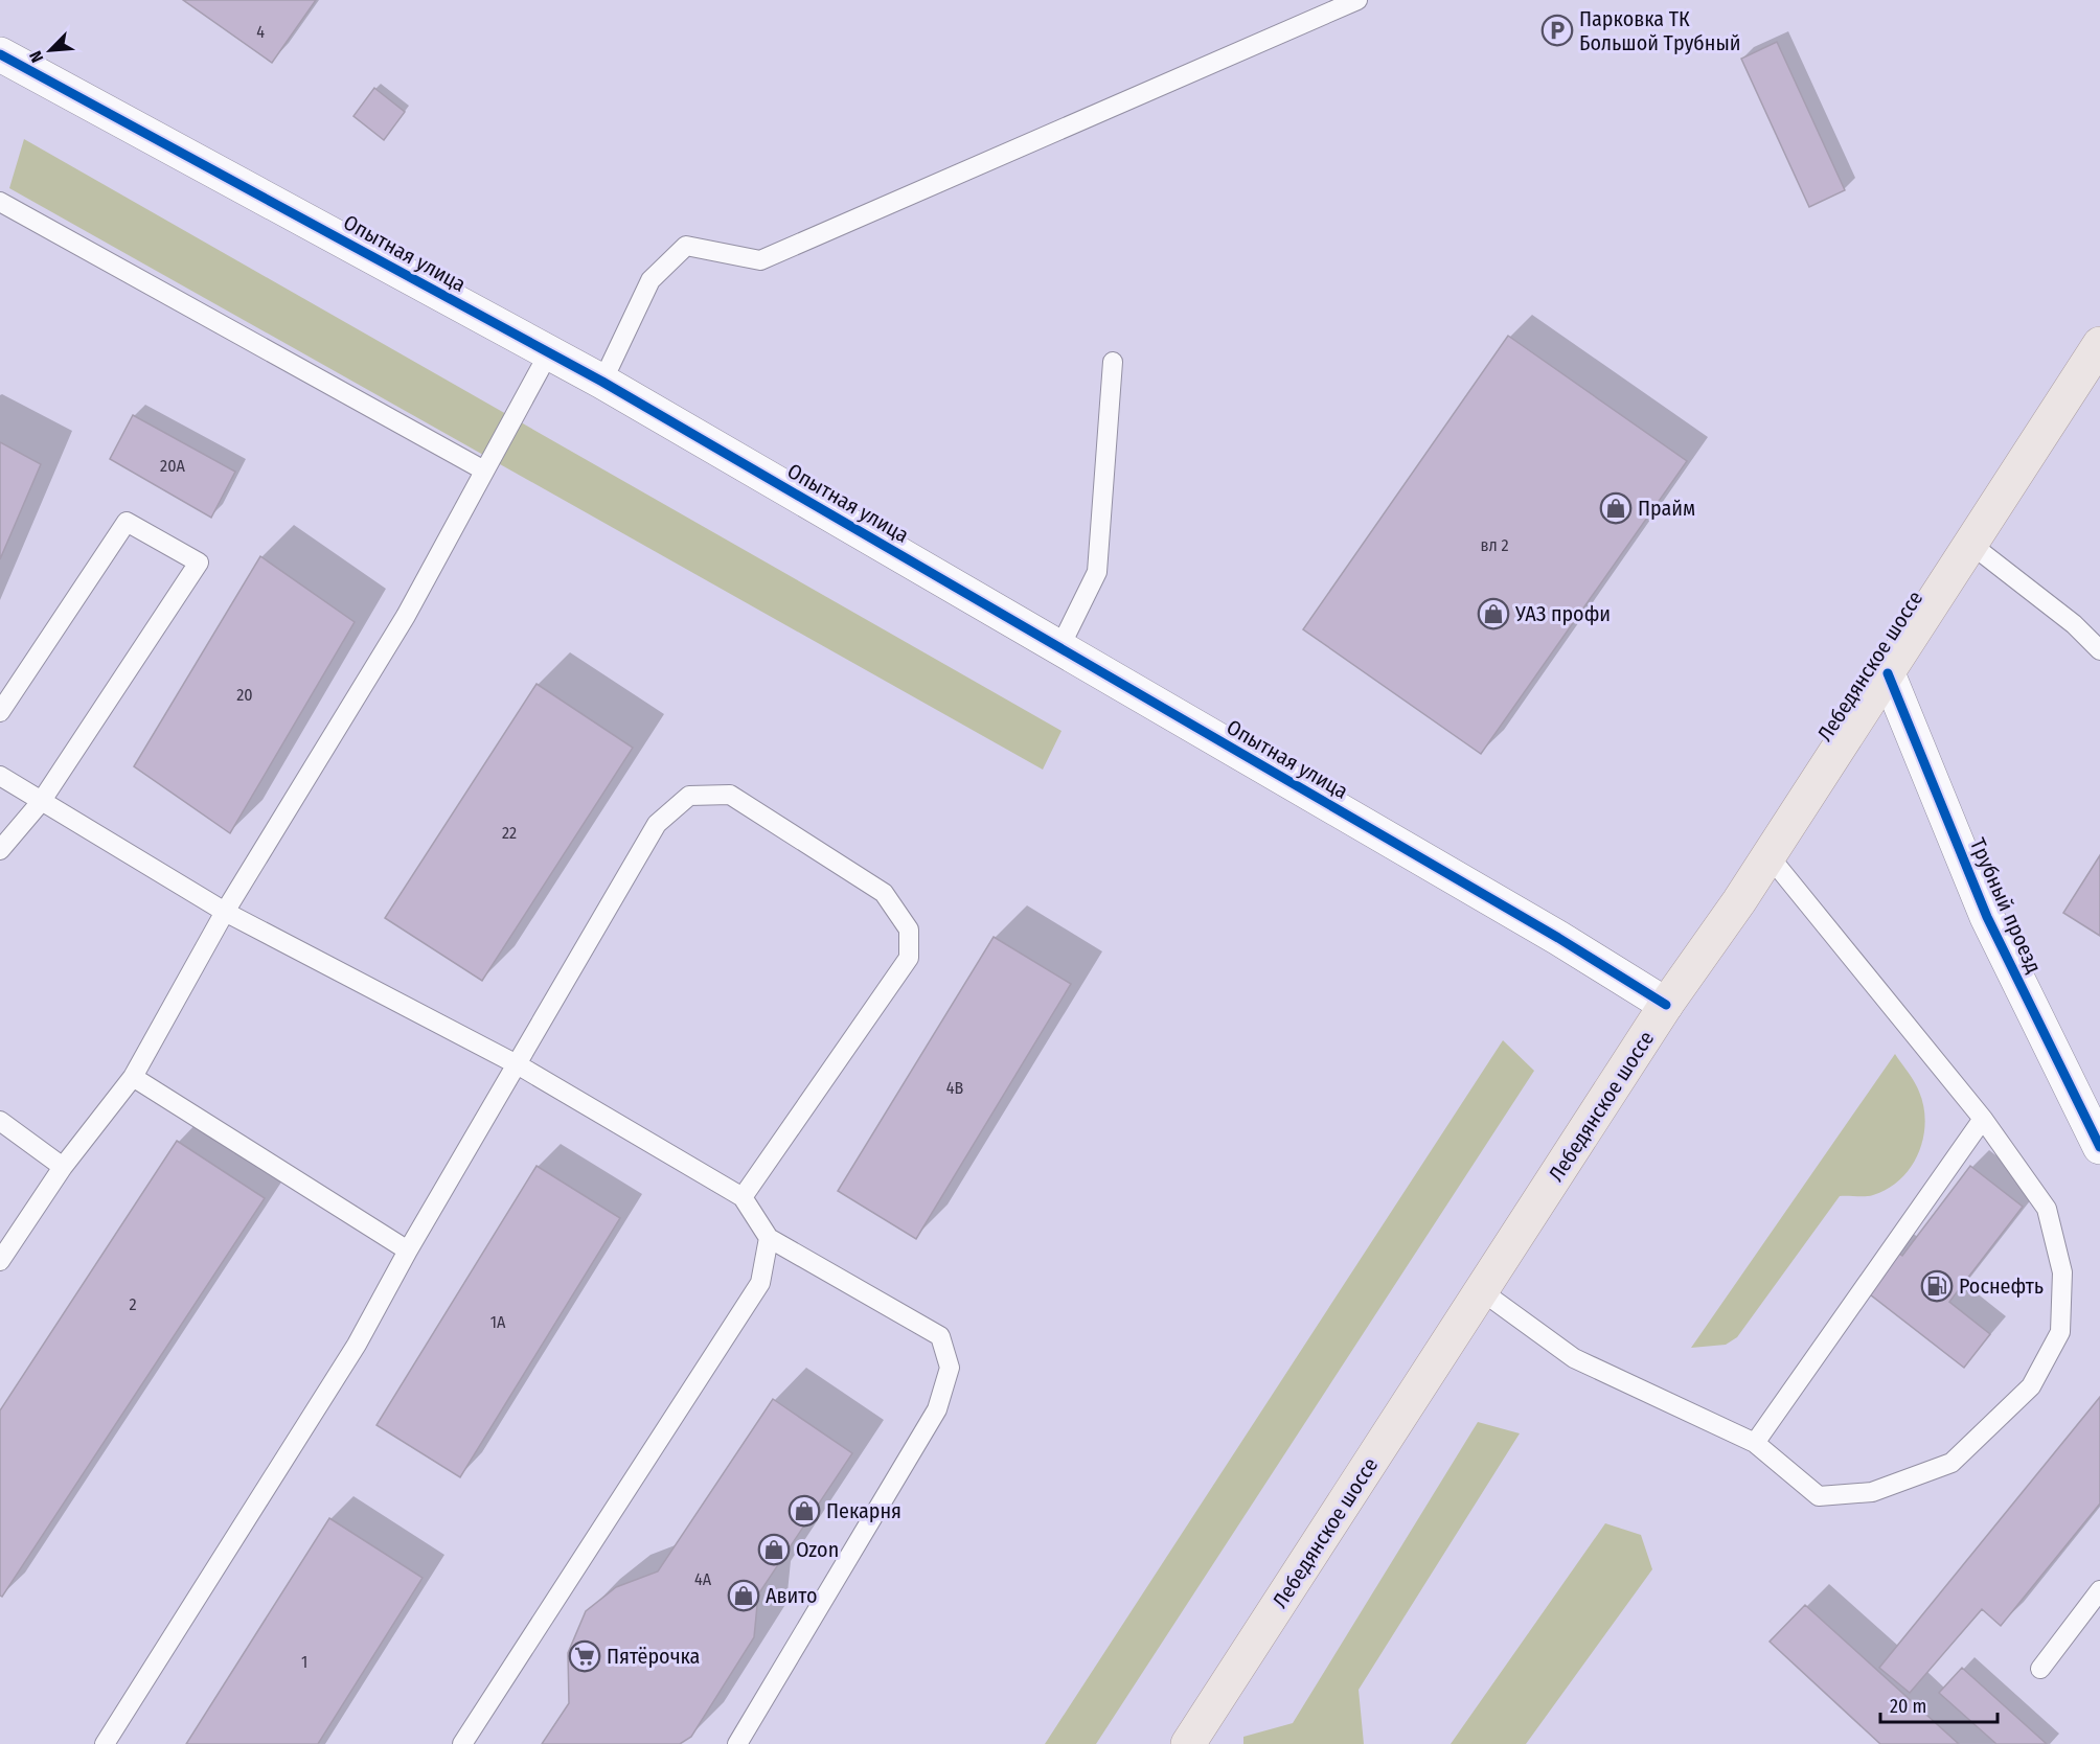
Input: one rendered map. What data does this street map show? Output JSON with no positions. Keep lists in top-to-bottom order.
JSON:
{
  "streets": {
    "main road": ["Лебедянское шоссе"],
    "street": ["Опытная улица", "Трубный проезд"]
  },
  "crossings": [
    ["Опытная улица", "Лебедянское шоссе"],
    ["Лебедянское шоссе", "Трубный проезд"]
  ],
  "places": {
    "parking": ["Парковка ТК Большой Трубный"],
    "shop": [
      "Прайм",
      "УАЗ профи",
      "Пекарня",
      "Ozon",
      "Авито"
    ],
    "fuel station": ["Роснефть"],
    "supermarket": ["Пятёрочка"]
  },
  "house_numbers": [
    "4",
    "20А",
    "вл 2",
    "20",
    "22",
    "4В",
    "2",
    "1А",
    "4А",
    "1"
  ],
  "scale_bar": "20 m",
  "north": "bottom left"
}
